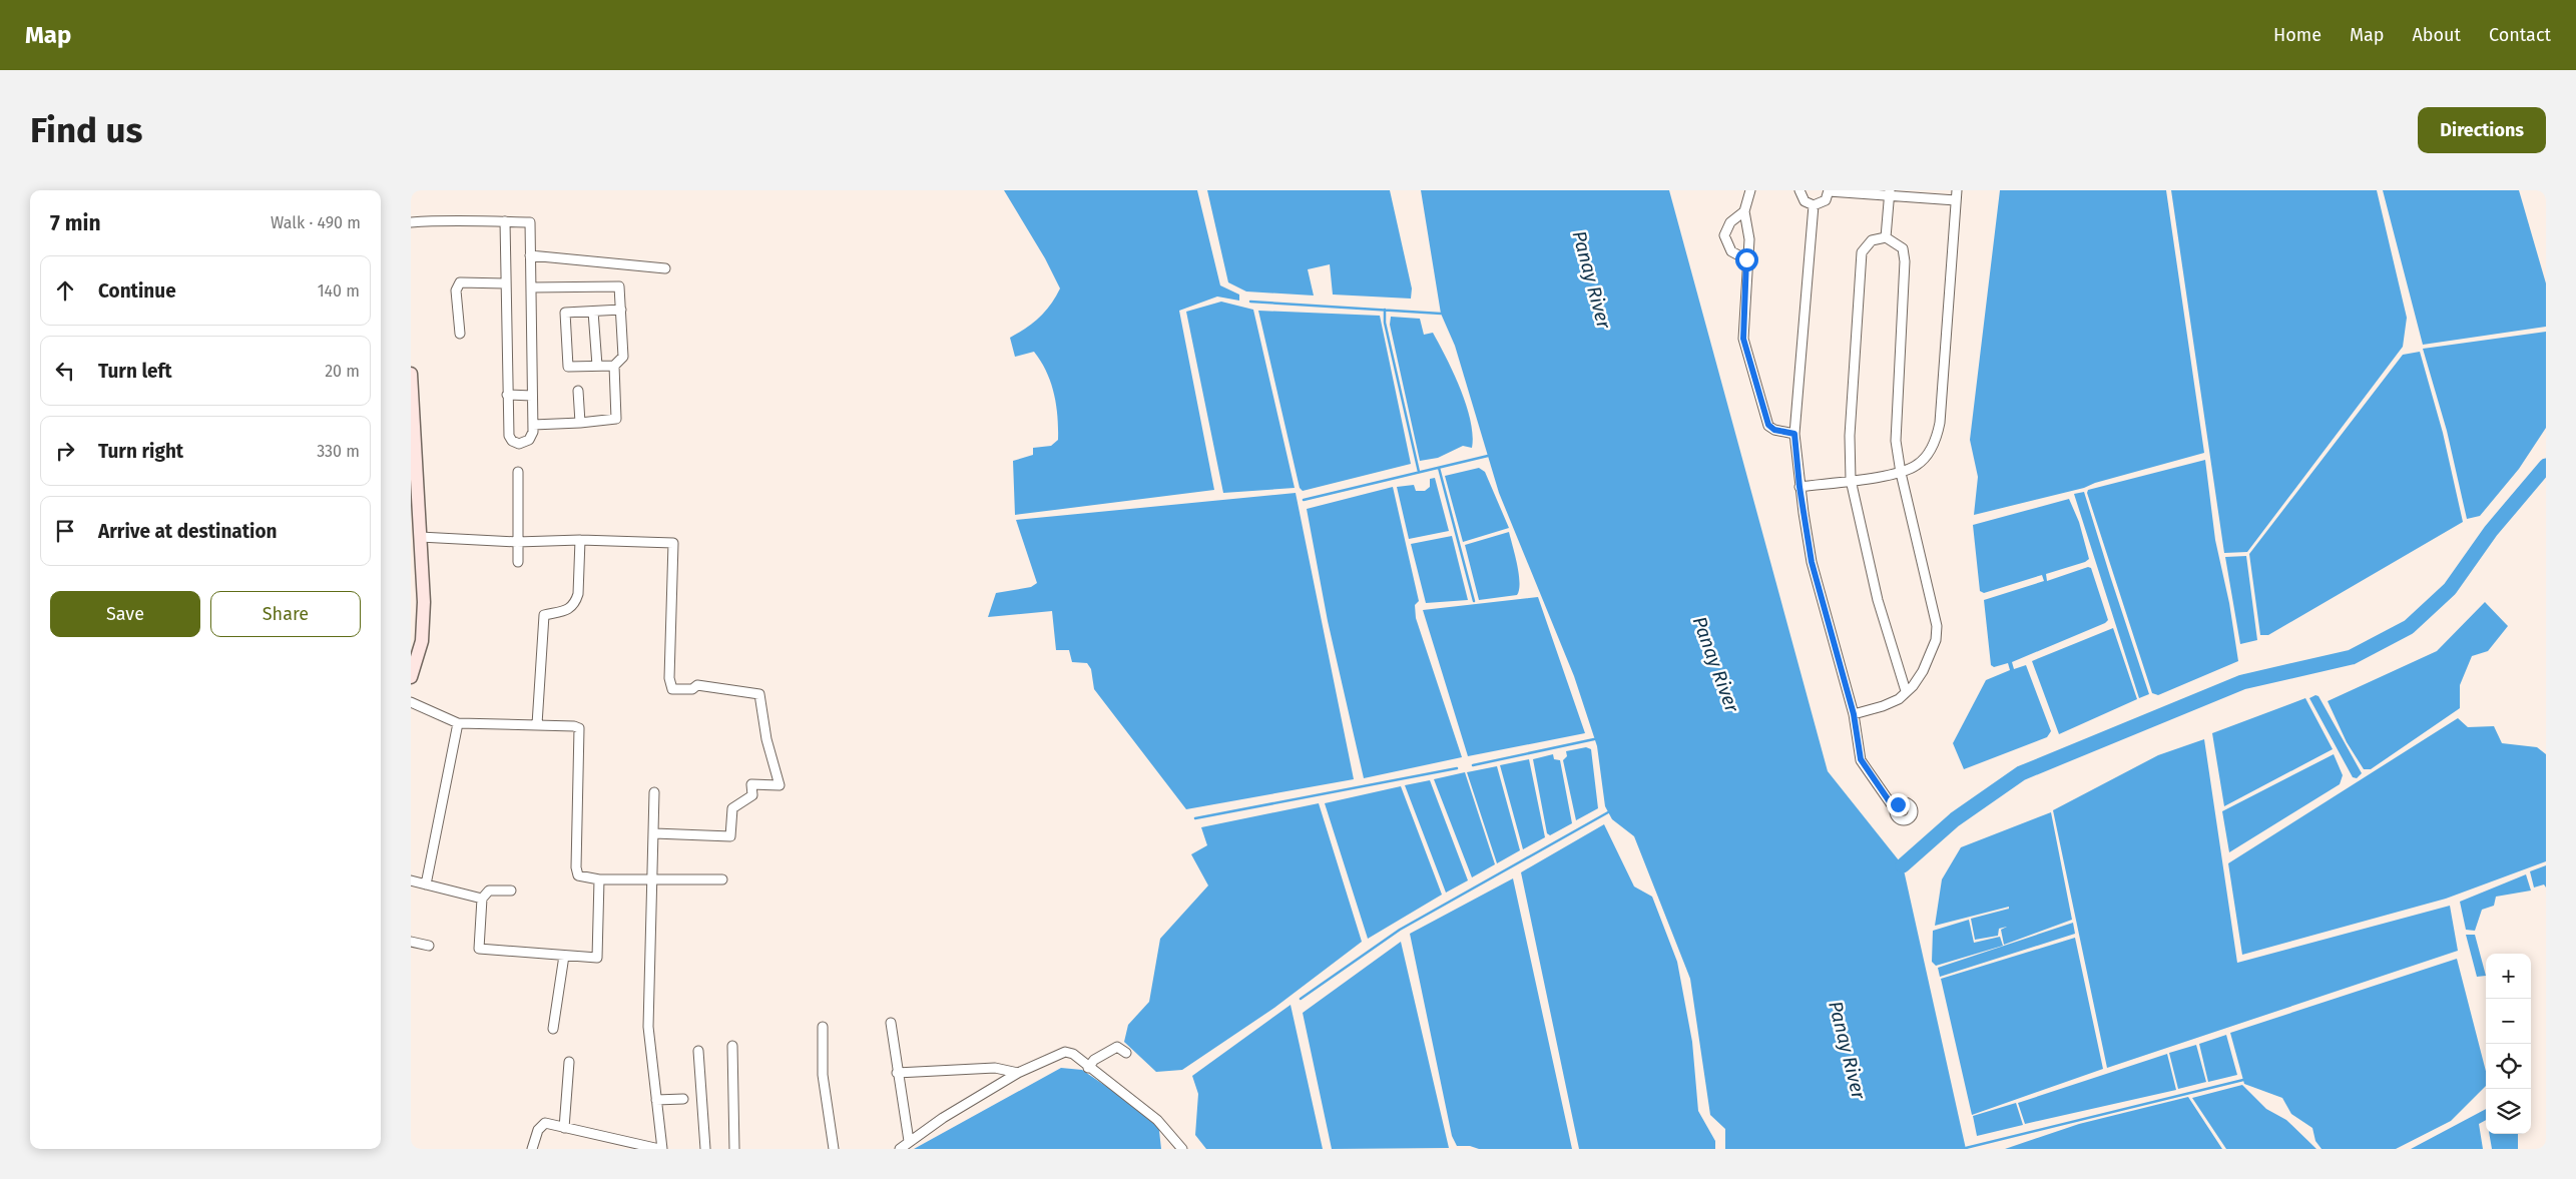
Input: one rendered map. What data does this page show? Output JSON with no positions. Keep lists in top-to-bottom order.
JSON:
{
  "water": ["Panay River"],
  "page": {
    "header": "Map",
    "nav": [
      "Home",
      "Map",
      "About",
      "Contact"
    ],
    "buttons": [
      "Directions",
      ["Save", "Share"]
    ],
    "title": "Find us",
    "heading": ["7 min", "Walk · 490 m"],
    "list": [
      ["Continue", "140 m"],
      ["Turn left", "20 m"],
      ["Turn right", "330 m"],
      "Arrive at destination"
    ],
    "map_buttons": ["+", "−"]
  }
}
